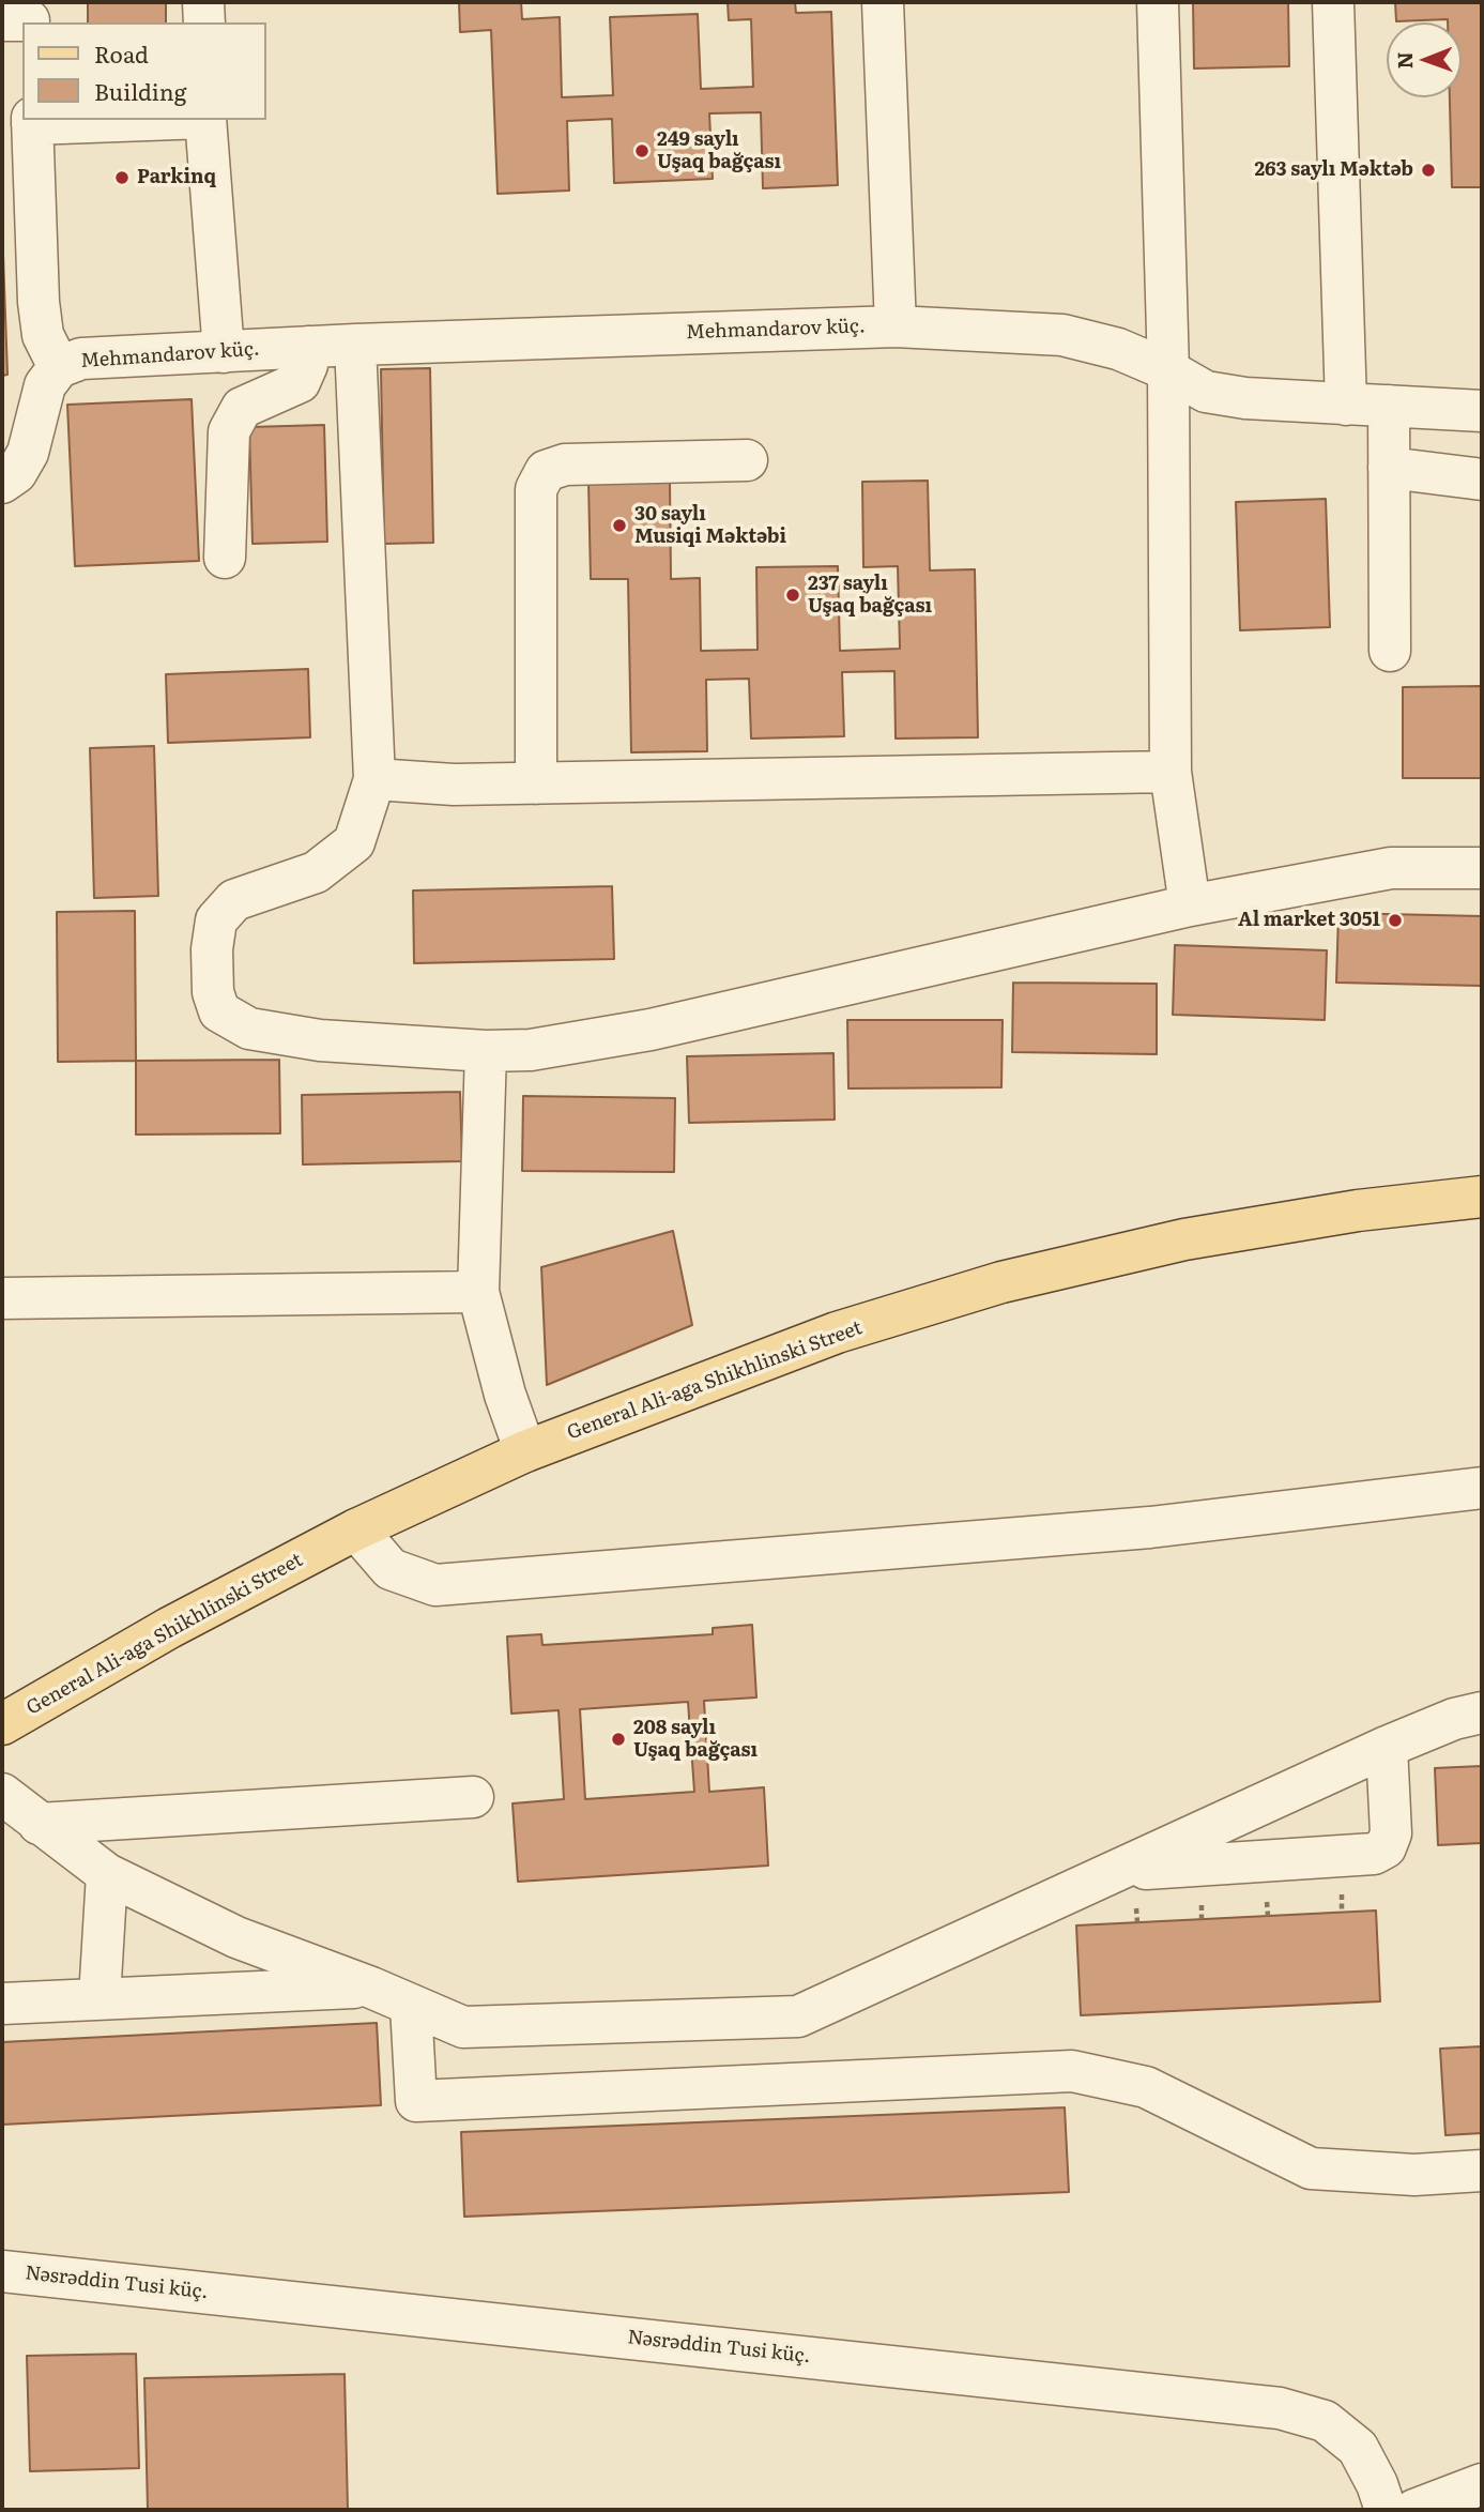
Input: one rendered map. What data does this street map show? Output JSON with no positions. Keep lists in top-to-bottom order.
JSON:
{
  "streets": {
    "main road": ["General Ali-aga Shikhlinski Street"],
    "street": ["Mehmandarov küç.", "Nəsrəddin Tusi küç."]
  },
  "places": [
    "249 saylı Uşaq bağçası",
    "263 saylı Məktəb",
    "Parkinq",
    "30 saylı Musiqi Məktəbi",
    "237 saylı Uşaq bağçası",
    "Al market 3051",
    "208 saylı Uşaq bağçası"
  ],
  "legend": ["Road", "Building"],
  "north": "left"
}
